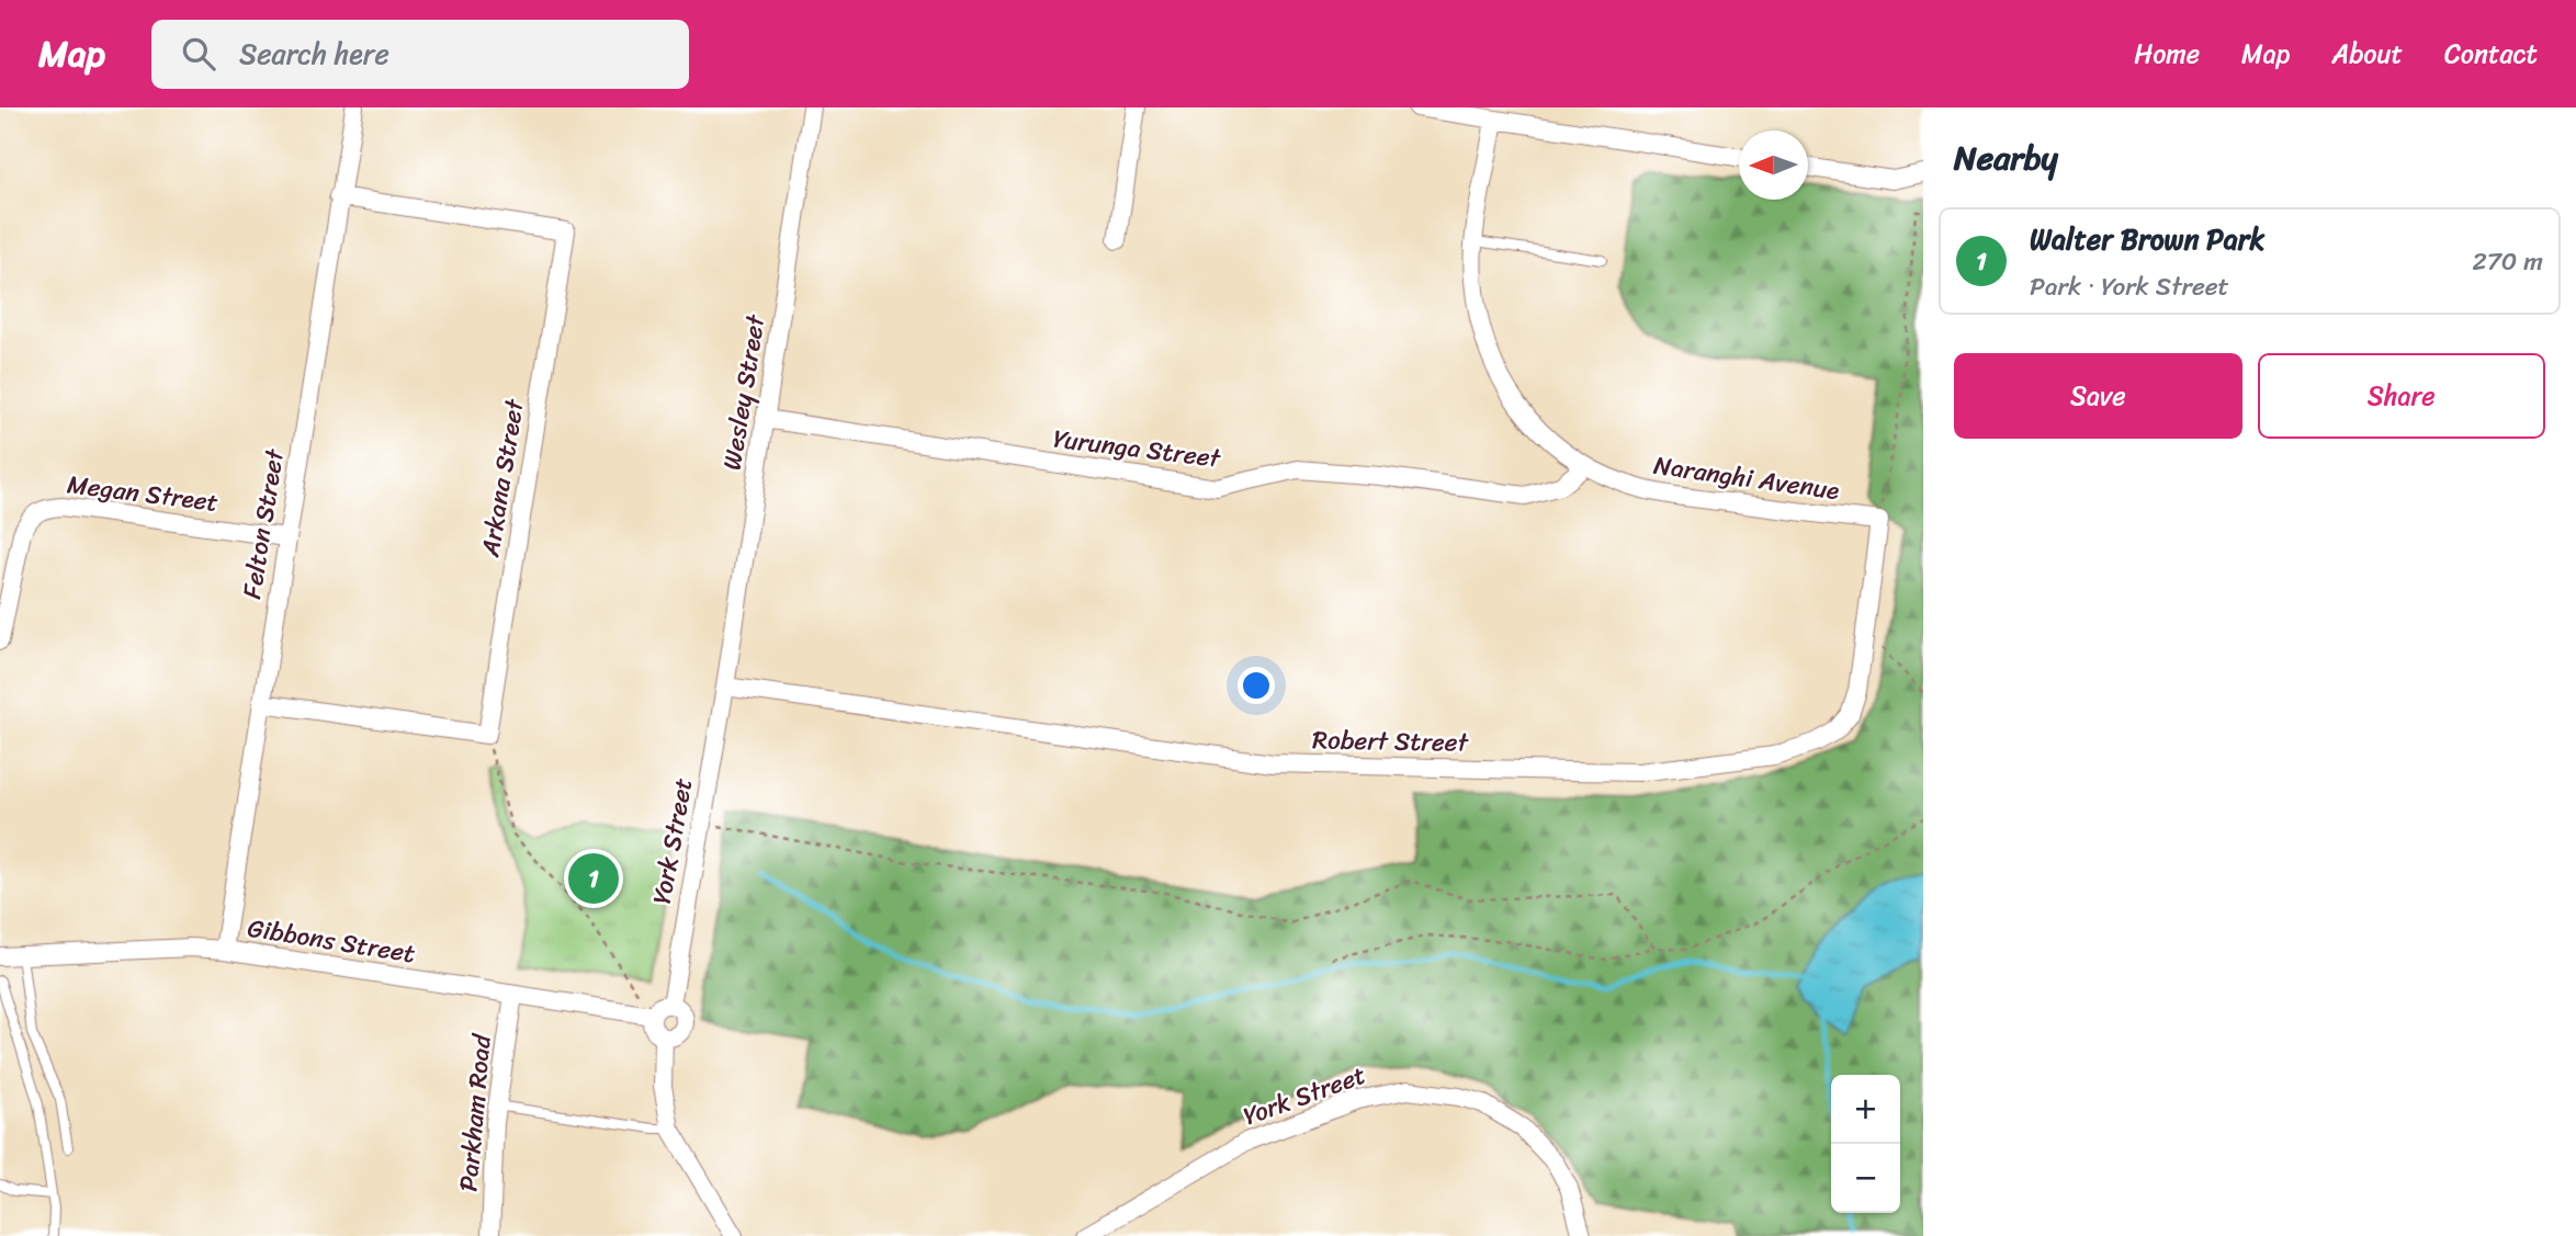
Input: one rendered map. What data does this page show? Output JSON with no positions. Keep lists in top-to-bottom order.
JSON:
{
  "streets": {
    "street": [
      "Wesley Street",
      "Yurunga Street",
      "Arkana Street",
      "Naranghi Avenue",
      "Megan Street",
      "Felton Street",
      "Robert Street",
      "York Street",
      "Gibbons Street",
      "Parkham Road"
    ]
  },
  "crossings": [
    ["Wesley Street", "Yurunga Street"],
    ["Wesley Street", "Robert Street"],
    ["Wesley Street", "York Street"],
    ["Yurunga Street", "Naranghi Avenue"],
    ["Arkana Street", "Felton Street"],
    ["Naranghi Avenue", "Robert Street"],
    ["Megan Street", "Felton Street"],
    ["Felton Street", "Gibbons Street"],
    ["Robert Street", "York Street"],
    ["York Street", "Gibbons Street"],
    ["Gibbons Street", "Parkham Road"]
  ],
  "north": "left",
  "page": {
    "header": "Map",
    "search": "Search here",
    "nav": [
      "Home",
      "Map",
      "About",
      "Contact"
    ],
    "heading": "Nearby",
    "list": [
      {
        "mark": "1",
        "name": "Walter Brown Park",
        "note": "Park · York Street",
        "value": "270 m"
      }
    ],
    "buttons": ["Save", "Share"],
    "pins": "1",
    "map_buttons": ["+", "−"]
  }
}
